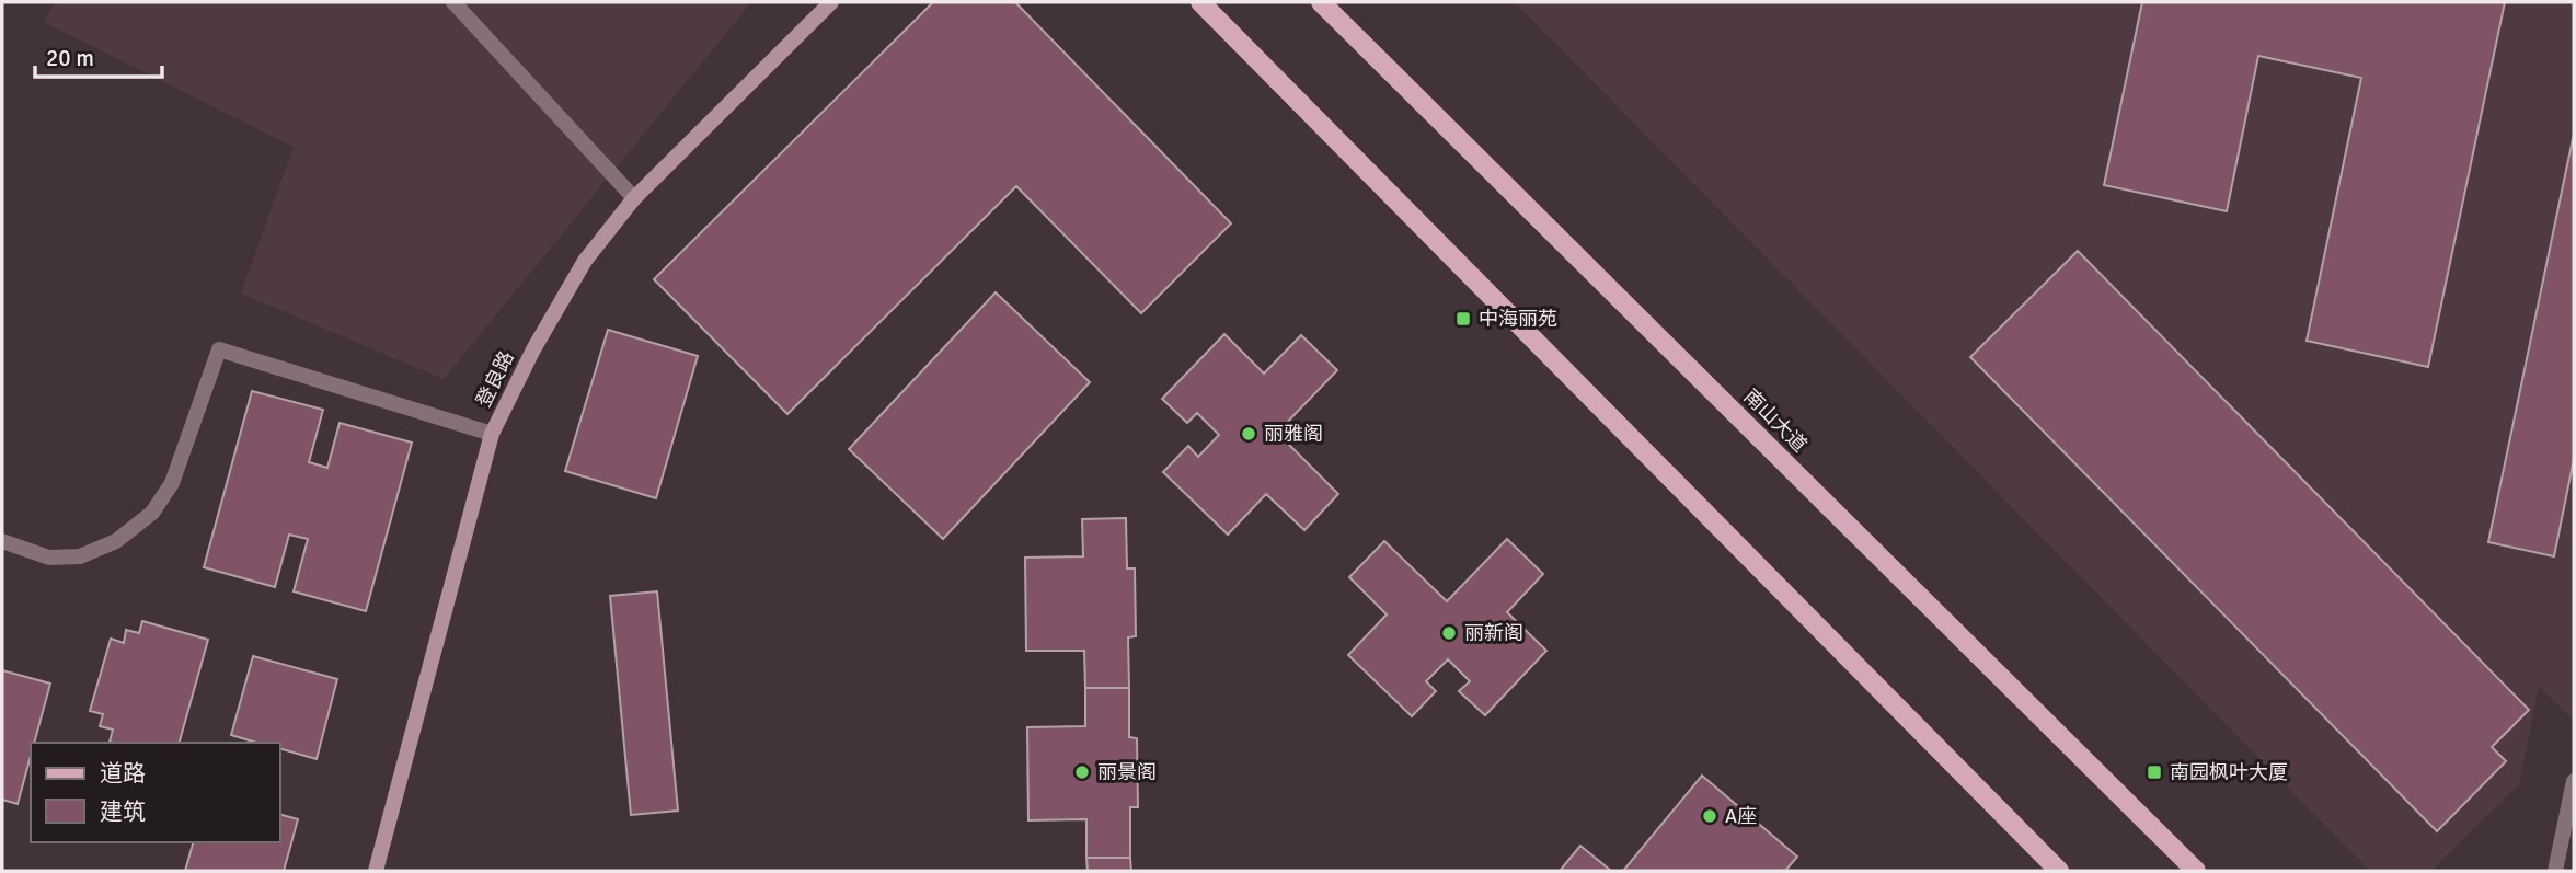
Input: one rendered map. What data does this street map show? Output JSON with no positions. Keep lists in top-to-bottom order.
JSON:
{
  "streets": {
    "main road": ["登良路", "南山大道"]
  },
  "places": {
    "transit": ["中海丽苑", "南园枫叶大厦"],
    "other": [
      "丽雅阁",
      "丽新阁",
      "丽景阁",
      "A座"
    ]
  },
  "legend": ["道路", "建筑"],
  "scale_bar": "20 m"
}
